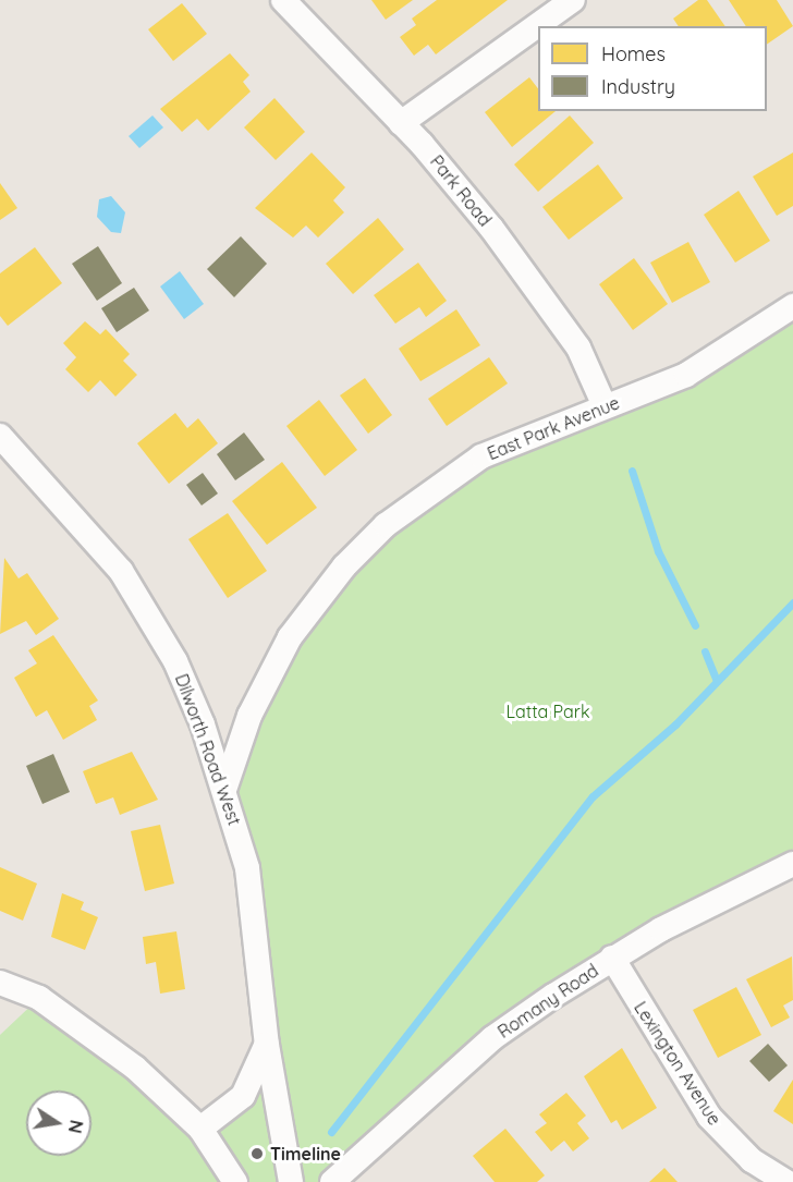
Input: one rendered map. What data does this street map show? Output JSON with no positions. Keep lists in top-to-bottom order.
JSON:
{
  "streets": {
    "street": [
      "Park Road",
      "East Park Avenue",
      "Dilworth Road West",
      "Romany Road",
      "Lexington Avenue"
    ]
  },
  "crossings": [
    ["Park Road", "East Park Avenue"],
    ["East Park Avenue", "Dilworth Road West"],
    ["Romany Road", "Lexington Avenue"]
  ],
  "parks": ["Latta Park"],
  "places": ["Timeline"],
  "legend": ["Homes", "Industry"],
  "north": "right"
}
